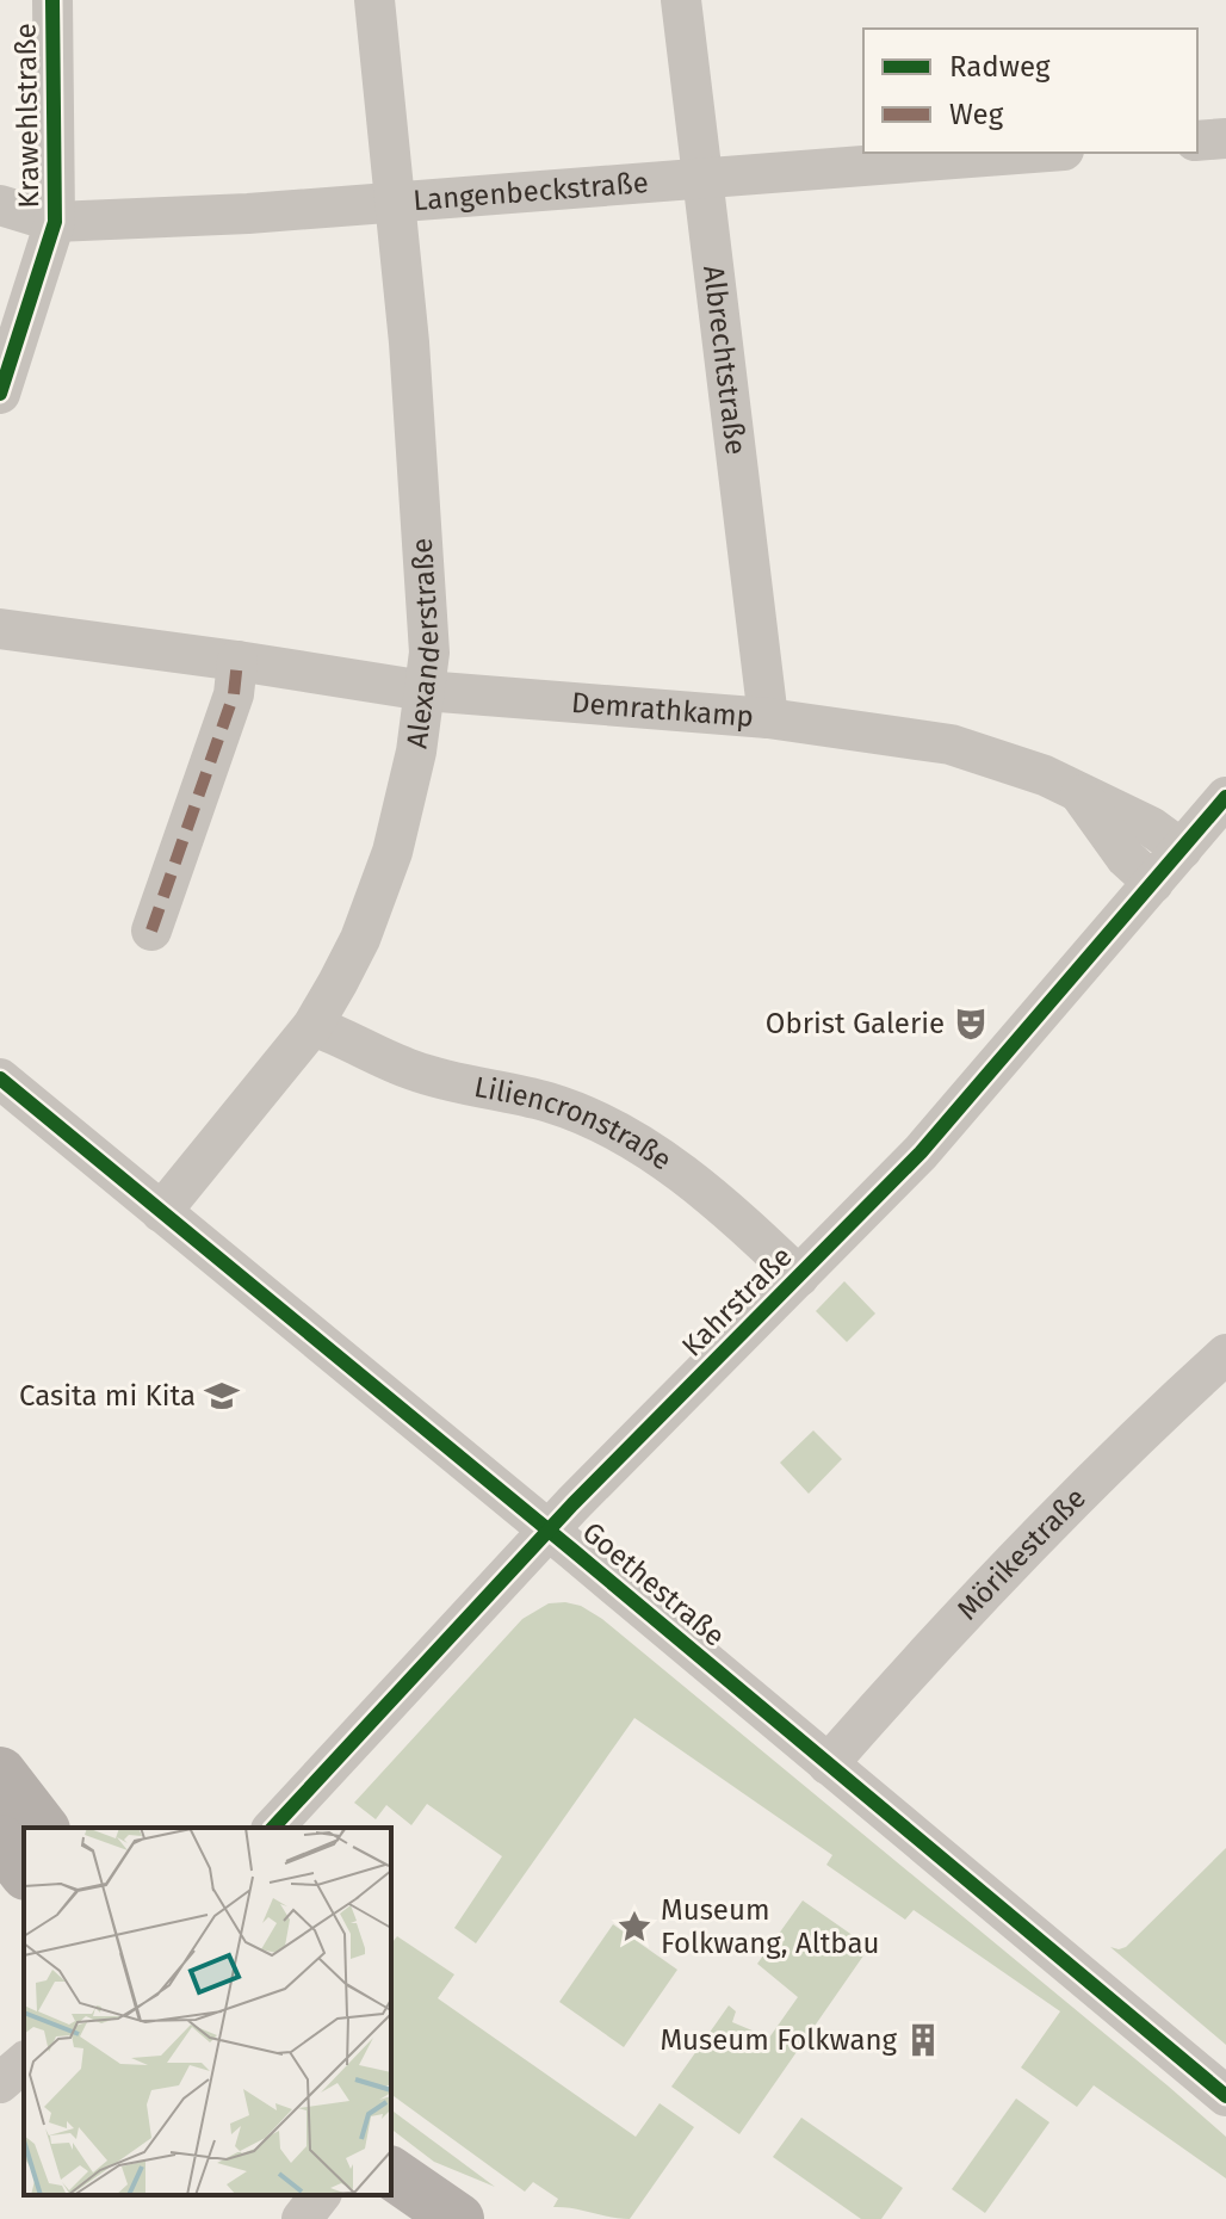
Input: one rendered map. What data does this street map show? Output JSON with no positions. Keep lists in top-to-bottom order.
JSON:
{
  "streets": {
    "street": [
      "Krawehlstraße",
      "Langenbeckstraße",
      "Albrechtstraße",
      "Alexanderstraße",
      "Demrathkamp",
      "Liliencronstraße",
      "Kahrstraße",
      "Mörikestraße",
      "Goethestraße"
    ]
  },
  "crossings": [
    ["Krawehlstraße", "Langenbeckstraße"],
    ["Langenbeckstraße", "Albrechtstraße"],
    ["Langenbeckstraße", "Alexanderstraße"],
    ["Albrechtstraße", "Demrathkamp"],
    ["Alexanderstraße", "Demrathkamp"],
    ["Alexanderstraße", "Liliencronstraße"],
    ["Alexanderstraße", "Goethestraße"],
    ["Demrathkamp", "Kahrstraße"],
    ["Liliencronstraße", "Kahrstraße"],
    ["Kahrstraße", "Goethestraße"],
    ["Mörikestraße", "Goethestraße"]
  ],
  "places": {
    "theatre": ["Obrist Galerie"],
    "school or university": ["Casita mi Kita"],
    "place": ["Museum Folkwang, Altbau"],
    "building": ["Museum Folkwang"]
  },
  "legend": ["Radweg", "Weg"]
}
